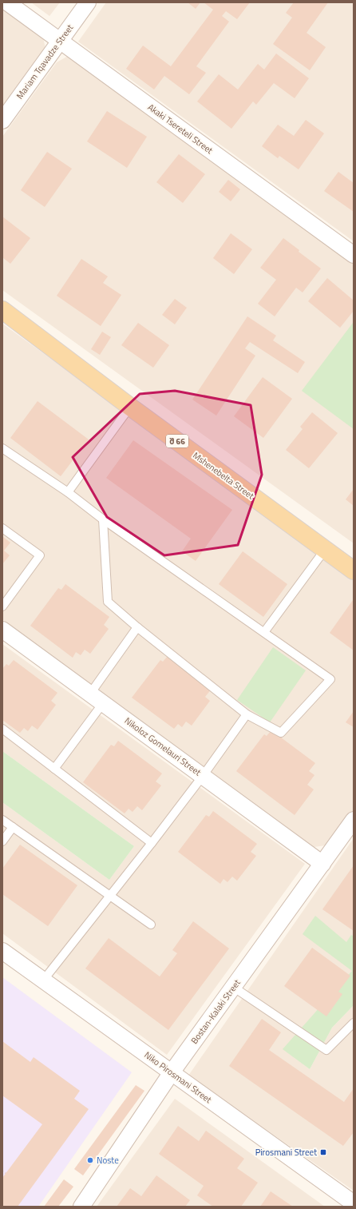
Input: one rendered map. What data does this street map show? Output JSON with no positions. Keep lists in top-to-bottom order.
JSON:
{
  "streets": {
    "main road": ["შ 66", "Mshenebelta Street"],
    "street": [
      "Mariam Tqavadze Street",
      "Akaki Tsereteli Street",
      "Nikoloz Gomelauri Street",
      "Bostan-Kalaki Street",
      "Niko Pirosmani Street"
    ]
  },
  "crossings": [
    ["Mariam Tqavadze Street", "Akaki Tsereteli Street"],
    ["Nikoloz Gomelauri Street", "Bostan-Kalaki Street"],
    ["Bostan-Kalaki Street", "Niko Pirosmani Street"]
  ],
  "places": {
    "transit": ["Pirosmani Street"],
    "other": ["Noste"]
  }
}
